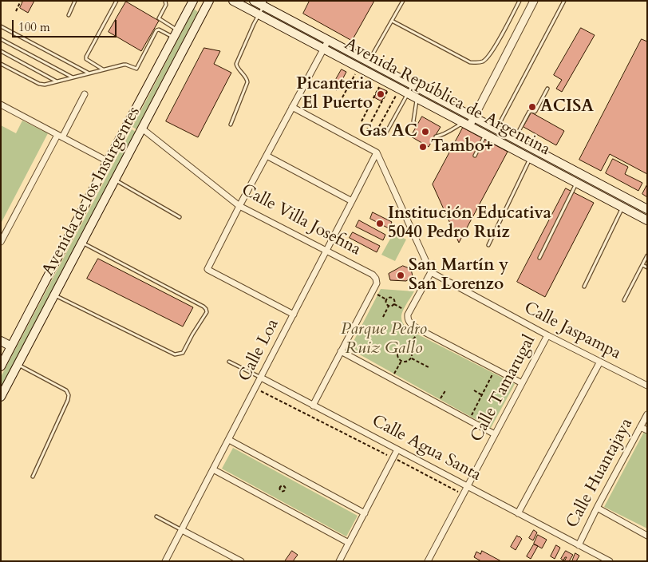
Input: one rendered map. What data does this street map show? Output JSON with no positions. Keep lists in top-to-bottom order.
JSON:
{
  "streets": {
    "main road": ["Avenida República de Argentina", "Avenida de los Insurgentes"],
    "street": [
      "Calle Villa Josefina",
      "Calle Jaspampa",
      "Calle Loa",
      "Calle Tamarugal",
      "Calle Agua Santa",
      "Calle Huantajaya"
    ]
  },
  "crossings": [
    ["Avenida de los Insurgentes", "Calle Villa Josefina"],
    ["Calle Villa Josefina", "Calle Loa"],
    ["Calle Jaspampa", "Calle Tamarugal"],
    ["Calle Loa", "Calle Agua Santa"],
    ["Calle Tamarugal", "Calle Agua Santa"],
    ["Calle Agua Santa", "Calle Huantajaya"]
  ],
  "parks": ["Parque Pedro Ruiz Gallo"],
  "places": [
    "Picanteria El Puerto",
    "ACISA",
    "Gas AC",
    "Tambo+",
    "Institución Educativa 5040 Pedro Ruiz",
    "San Martín y San Lorenzo"
  ],
  "scale_bar": "100 m"
}
